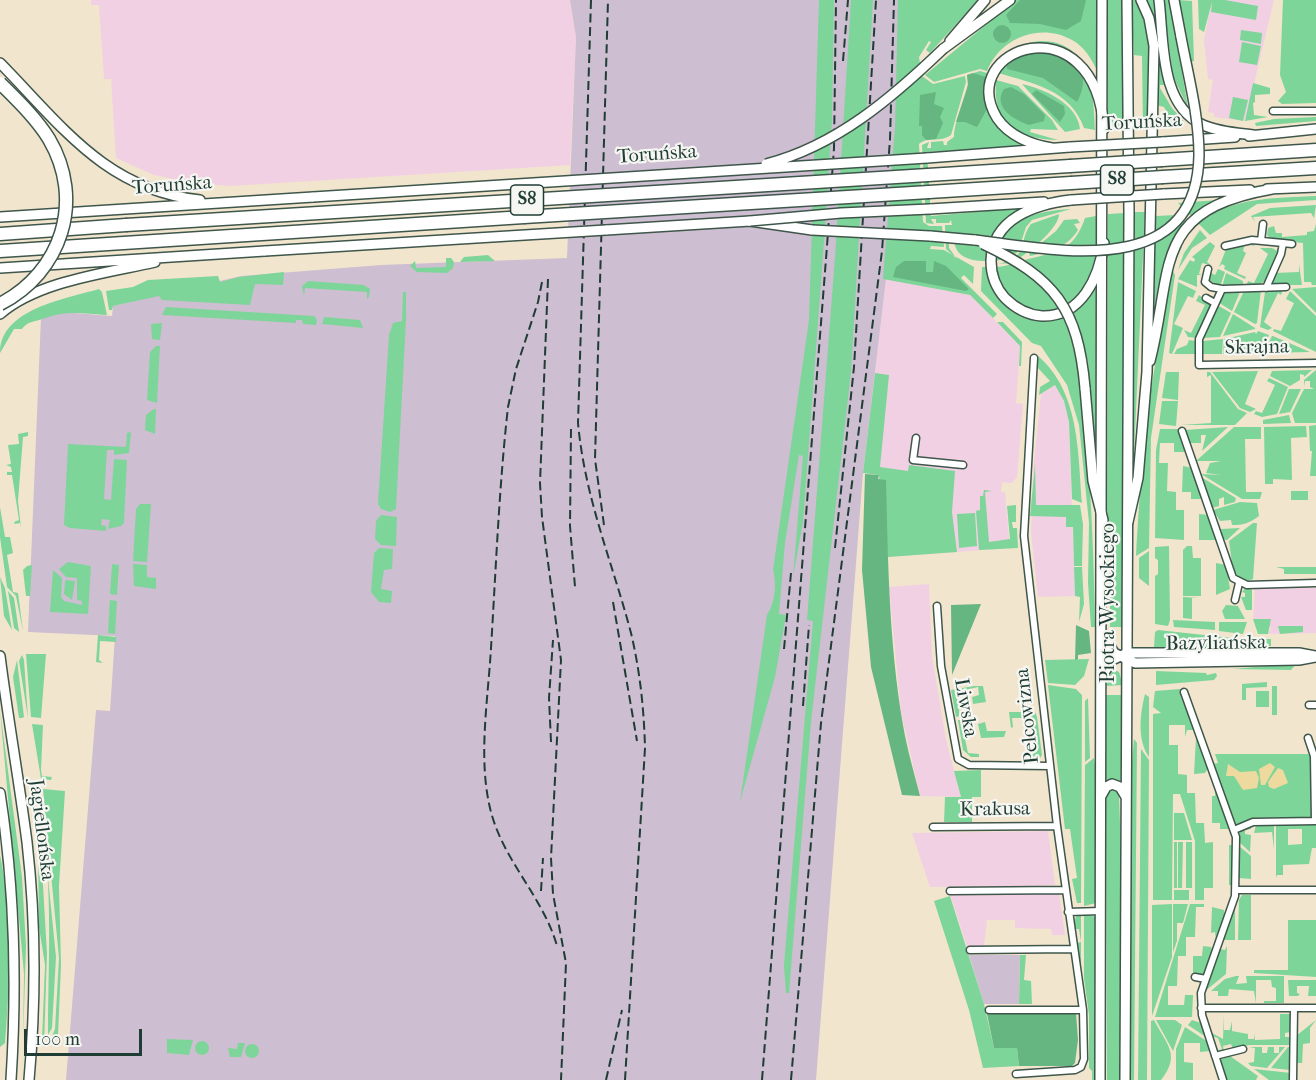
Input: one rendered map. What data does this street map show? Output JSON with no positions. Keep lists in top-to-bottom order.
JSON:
{
  "streets": {
    "highway": ["Toruńska", "S8"],
    "main road": ["Piotra Wysockiego", "Bazyliańska", "Jagiellońska"],
    "street": [
      "Skrajna",
      "Liwska",
      "Pelcowizna",
      "Krakusa"
    ]
  },
  "crossings": [
    ["Piotra Wysockiego", "Bazyliańska"],
    ["Liwska", "Pelcowizna"],
    ["Pelcowizna", "Krakusa"]
  ],
  "scale_bar": "100 m"
}
